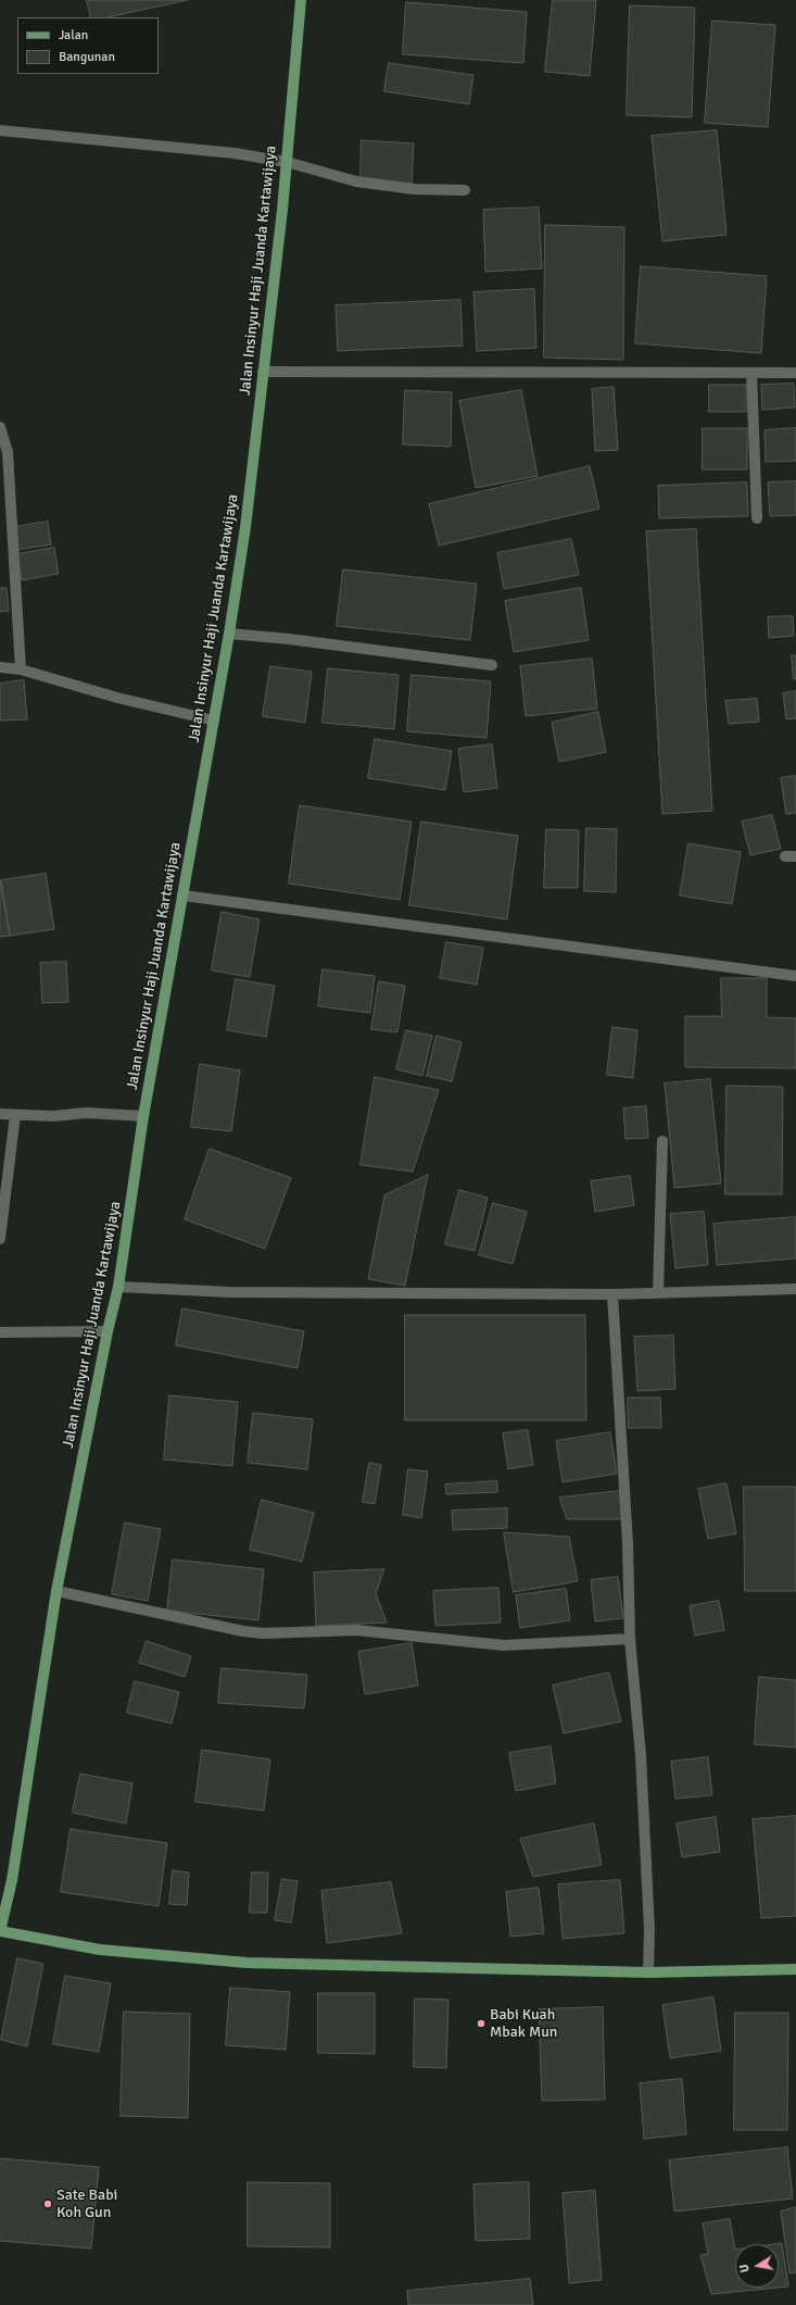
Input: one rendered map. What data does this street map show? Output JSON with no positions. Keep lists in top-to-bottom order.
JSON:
{
  "streets": {
    "main road": ["Jalan Insinyur Haji Juanda Kartawijaya"]
  },
  "places": ["Babi Kuah Mbak Mun", "Sate Babi Koh Gun"],
  "legend": ["Jalan", "Bangunan"],
  "north": "left"
}
